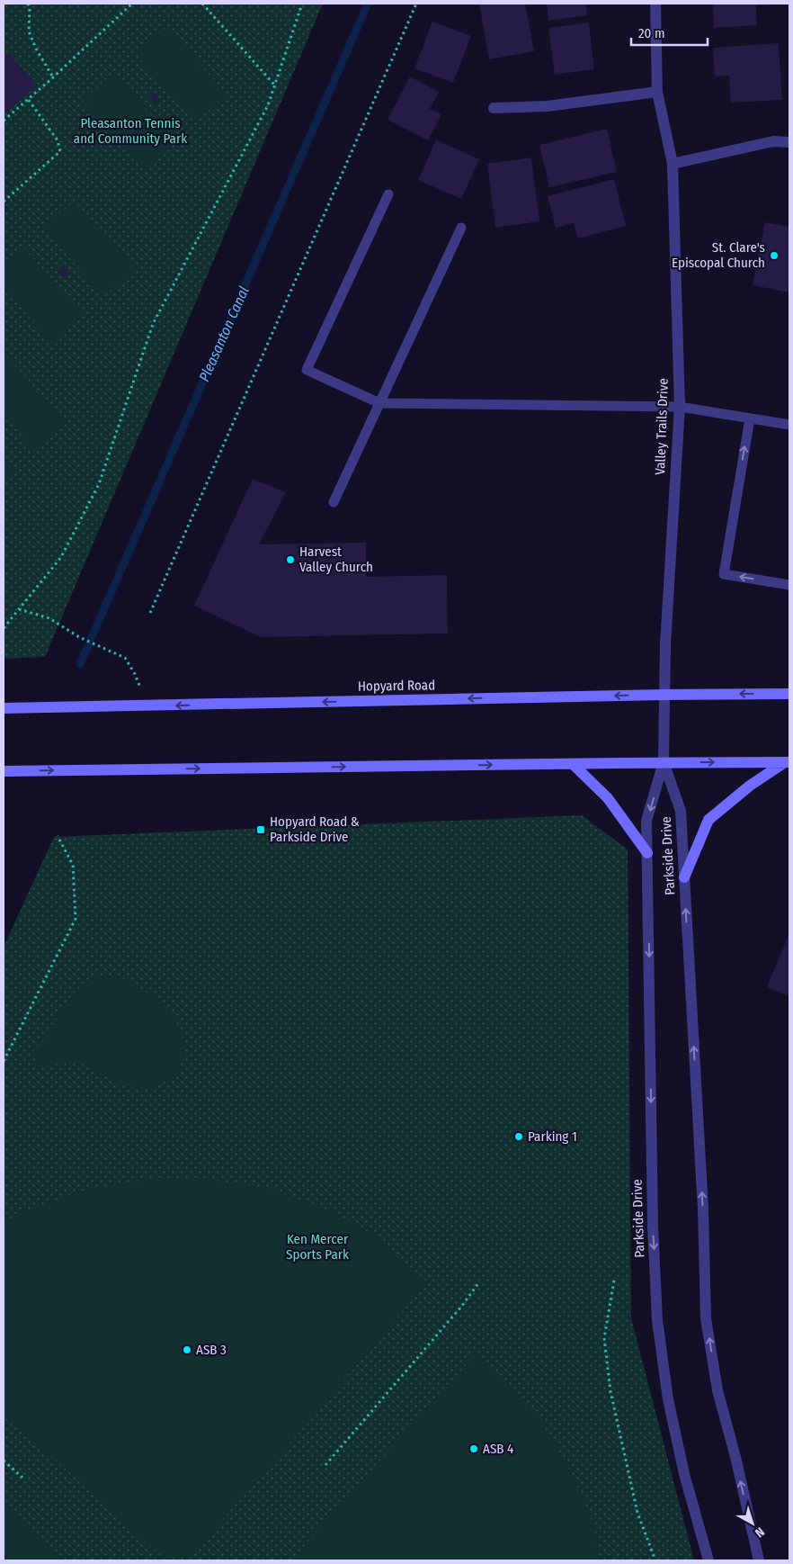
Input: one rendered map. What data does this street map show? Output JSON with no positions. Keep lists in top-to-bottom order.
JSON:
{
  "streets": {
    "main road": ["Hopyard Road"],
    "street": ["Valley Trails Drive", "Parkside Drive"]
  },
  "crossings": [
    ["Valley Trails Drive", "Hopyard Road"],
    ["Valley Trails Drive", "Parkside Drive"]
  ],
  "water": ["Pleasanton Canal"],
  "parks": ["Pleasanton Tennis and Community Park", "Ken Mercer Sports Park"],
  "places": {
    "other": [
      "St. Clare's Episcopal Church",
      "Harvest Valley Church",
      "Parking 1",
      "ASB 3",
      "ASB 4"
    ],
    "transit": ["Hopyard Road & Parkside Drive"]
  },
  "scale_bar": "20 m",
  "north": "bottom right"
}
